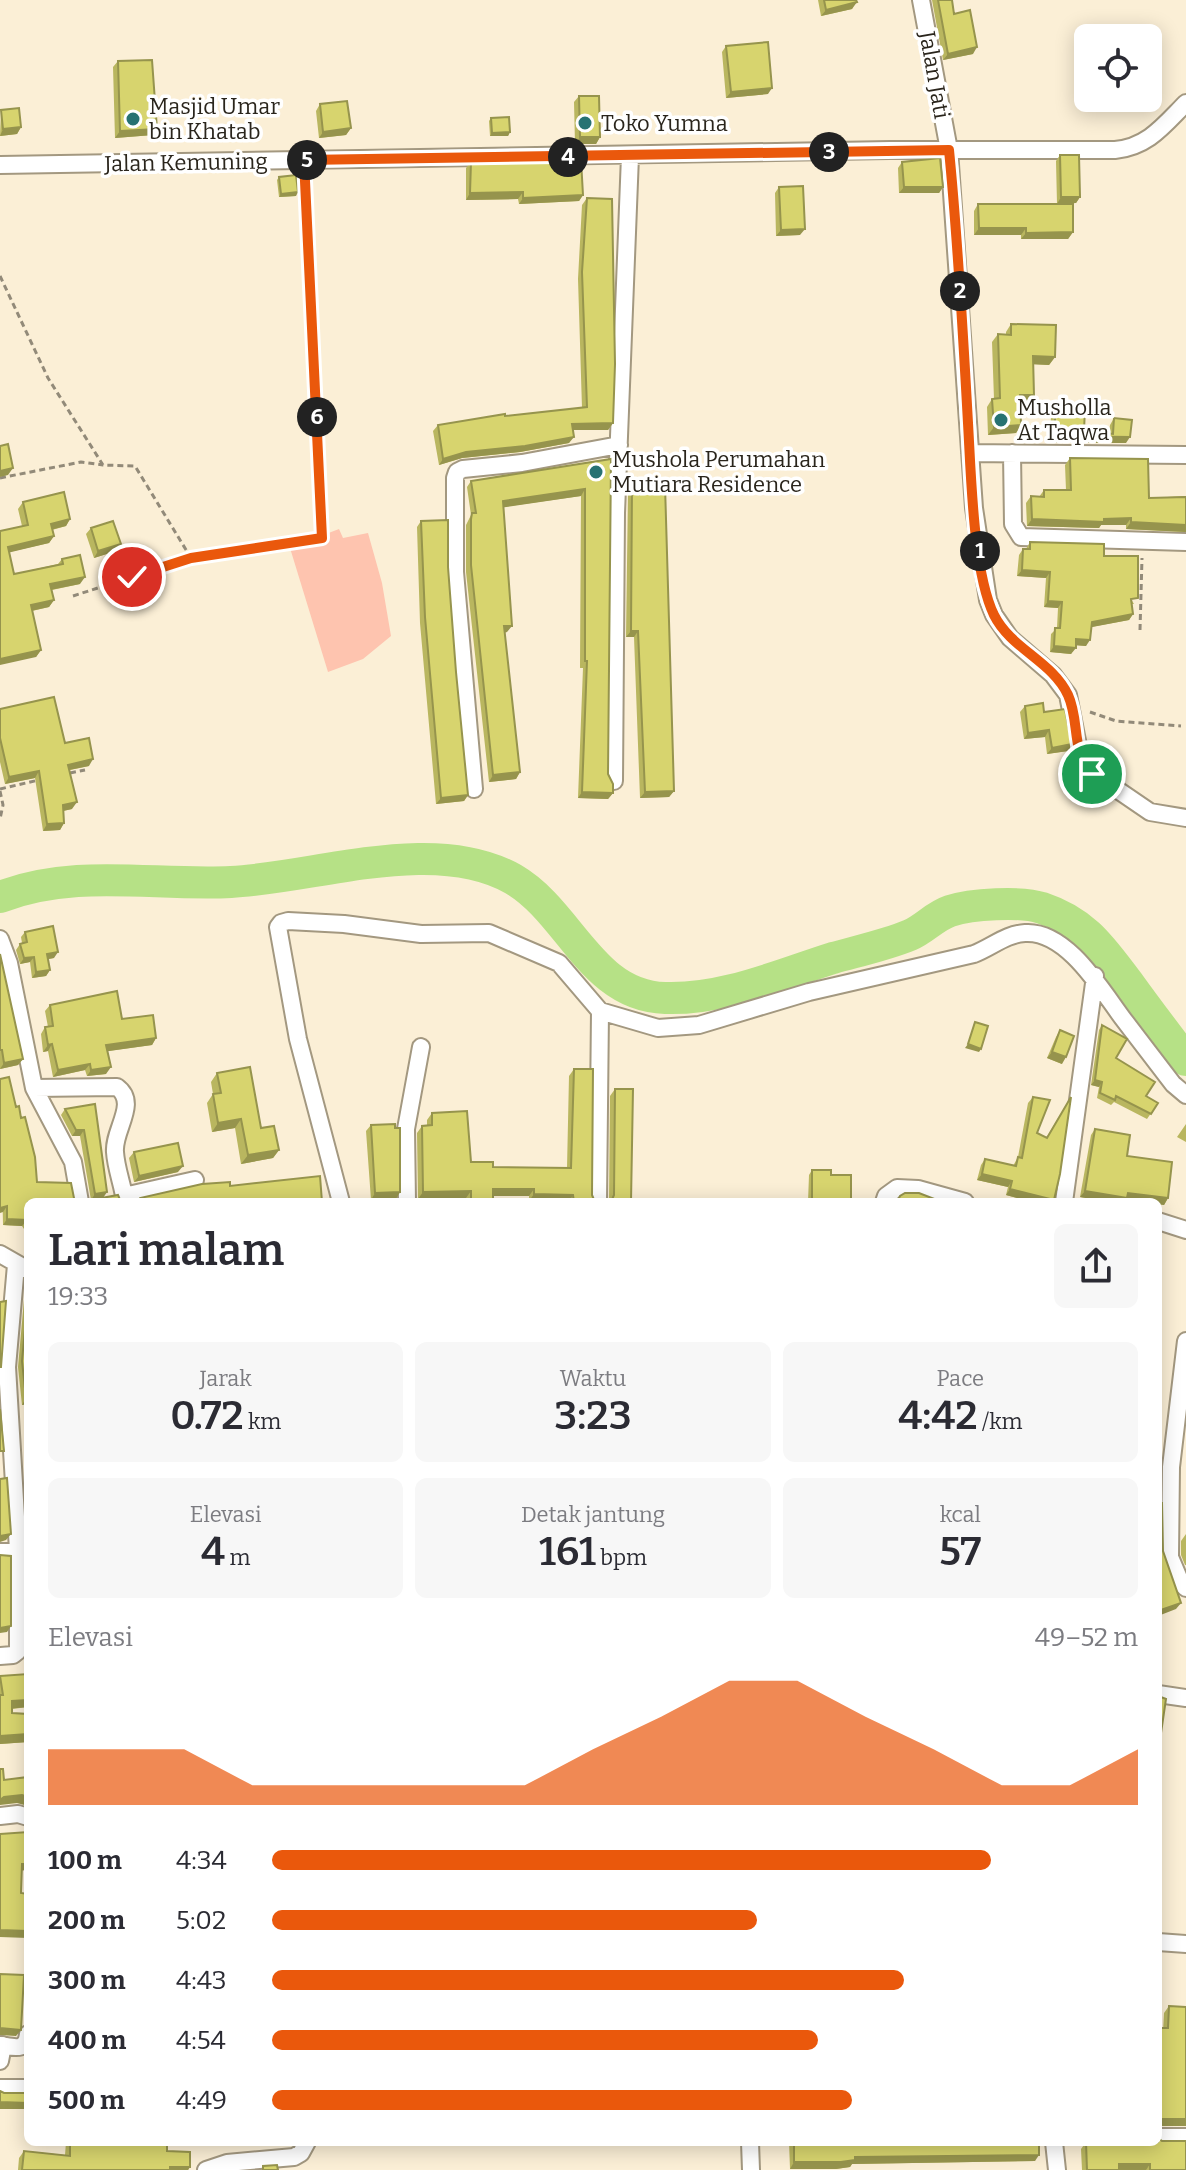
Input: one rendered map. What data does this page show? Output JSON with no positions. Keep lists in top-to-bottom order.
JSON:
{
  "streets": {
    "street": ["Jalan Jati", "Jalan Kemuning"]
  },
  "crossings": [
    ["Jalan Jati", "Jalan Kemuning"]
  ],
  "places": [
    "Masjid Umar bin Khatab",
    "Toko Yumna",
    "Musholla At Taqwa",
    "Mushola Perumahan Mutiara Residence"
  ],
  "page": {
    "pins": [
      "3",
      "4",
      "5",
      "2",
      "6",
      "1"
    ],
    "heading": ["Lari malam", "19:33"],
    "stats": [
      ["Jarak", "0.72 km"],
      ["Waktu", "3:23"],
      ["Pace", "4:42 /km"],
      ["Elevasi", "4 m"],
      ["Detak jantung", "161 bpm"],
      ["kcal", "57"]
    ],
    "chart": ["Elevasi", "49–52 m"],
    "list": [
      {
        "name": "100 m",
        "note": "4:34"
      },
      {
        "name": "200 m",
        "note": "5:02"
      },
      {
        "name": "300 m",
        "note": "4:43"
      },
      {
        "name": "400 m",
        "note": "4:54"
      },
      {
        "name": "500 m",
        "note": "4:49"
      }
    ]
  }
}
